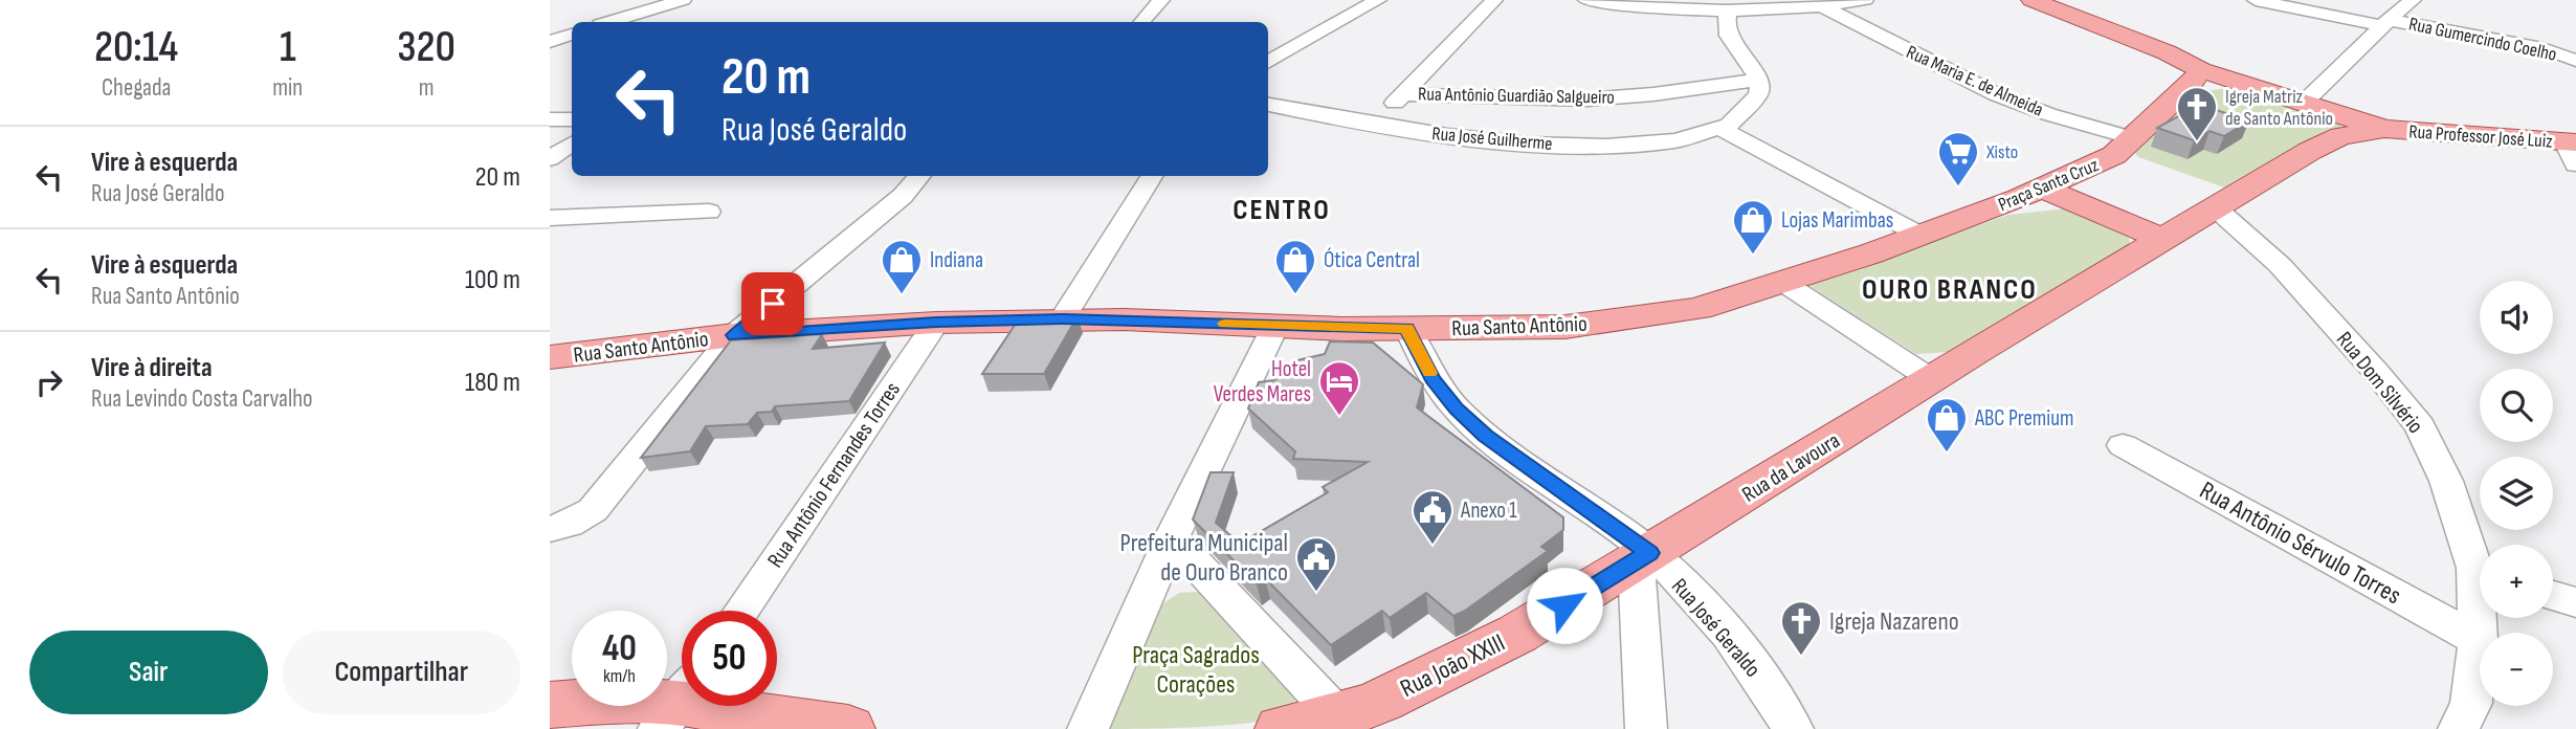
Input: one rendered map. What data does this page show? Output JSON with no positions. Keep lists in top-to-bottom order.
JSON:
{
  "streets": {
    "main road": [
      "Rua Professor José Luiz",
      "Praça Santa Cruz",
      "Rua Santo Antônio",
      "Rua da Lavoura",
      "Rua João XXIII"
    ],
    "street": [
      "Rua Gumercindo Coelho",
      "Rua Maria E. de Almeida",
      "Rua Antônio Guardião Salgueiro",
      "Rua José Guilherme",
      "Rua Dom Silvério",
      "Rua Antônio Fernandes Torres",
      "Rua Antônio Sérvulo Torres",
      "Rua José Geraldo"
    ]
  },
  "crossings": [
    ["Rua Maria E. de Almeida", "Praça Santa Cruz"],
    ["Rua Antônio Guardião Salgueiro", "Rua José Guilherme"],
    ["Praça Santa Cruz", "Rua Santo Antônio"],
    ["Rua Santo Antônio", "Rua Antônio Fernandes Torres"],
    ["Rua Santo Antônio", "Rua José Geraldo"],
    ["Rua Dom Silvério", "Rua Antônio Sérvulo Torres"],
    ["Rua da Lavoura", "Rua José Geraldo"],
    ["Rua da Lavoura", "Rua João XXIII"],
    ["Rua José Geraldo", "Rua João XXIII"]
  ],
  "districts": ["CENTRO", "OURO BRANCO"],
  "parks": ["Praça Sagrados Corações"],
  "places": {
    "church": ["Igreja Matriz de Santo Antônio", "Igreja Nazareno"],
    "supermarket": ["Xisto"],
    "shop": [
      "Lojas Marimbas",
      "Indiana",
      "Ótica Central",
      "ABC Premium"
    ],
    "hotel": ["Hotel Verdes Mares"],
    "public building": ["Anexo 1", "Prefeitura Municipal de Ouro Branco"]
  },
  "page": {
    "eta": [
      "20:14",
      "Chegada",
      "1",
      "min",
      "320",
      "m"
    ],
    "turn": ["20 m", "Rua José Geraldo"],
    "list": [
      {
        "name": "Vire à esquerda",
        "note": "Rua José Geraldo",
        "value": "20 m"
      },
      {
        "name": "Vire à esquerda",
        "note": "Rua Santo Antônio",
        "value": "100 m"
      },
      {
        "name": "Vire à direita",
        "note": "Rua Levindo Costa Carvalho",
        "value": "180 m"
      }
    ],
    "map_buttons": ["+", "−"],
    "speed": "40 km/h",
    "limit": "50",
    "buttons": ["Sair", "Compartilhar"]
  }
}
